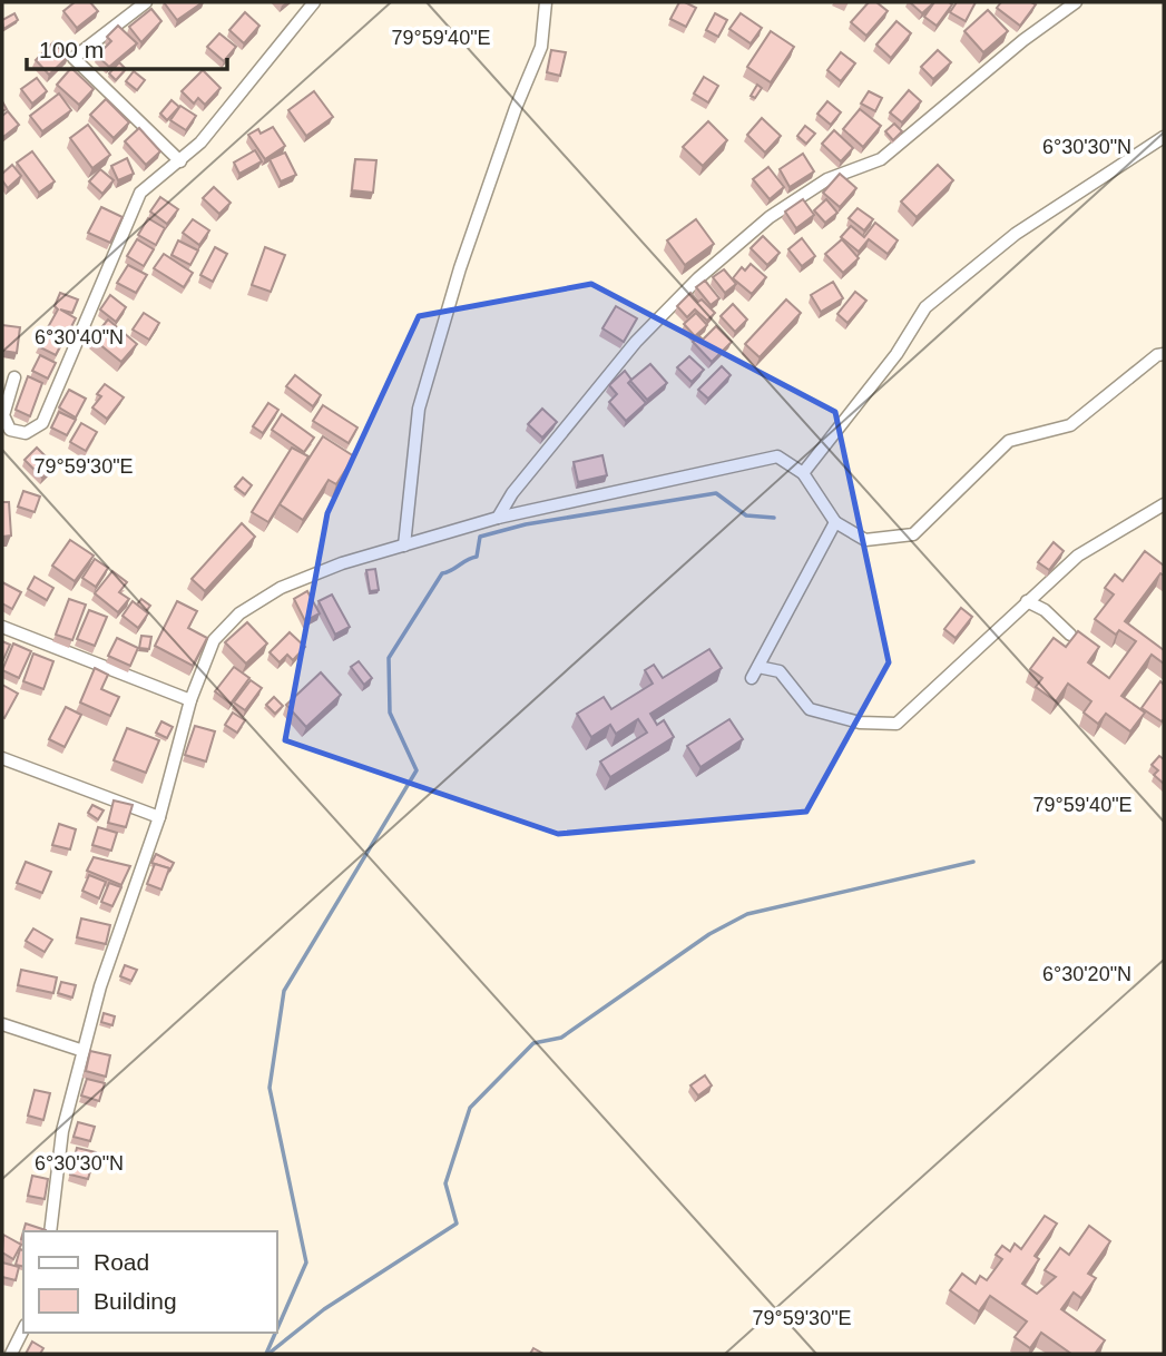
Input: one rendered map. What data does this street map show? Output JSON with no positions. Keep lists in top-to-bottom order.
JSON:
{
  "legend": ["Road", "Building"],
  "scale_bar": "100 m",
  "coordinates": [
    "79°59'40\"E",
    "6°30'30\"N",
    "6°30'40\"N",
    "79°59'30\"E",
    "6°30'20\"N"
  ]
}
